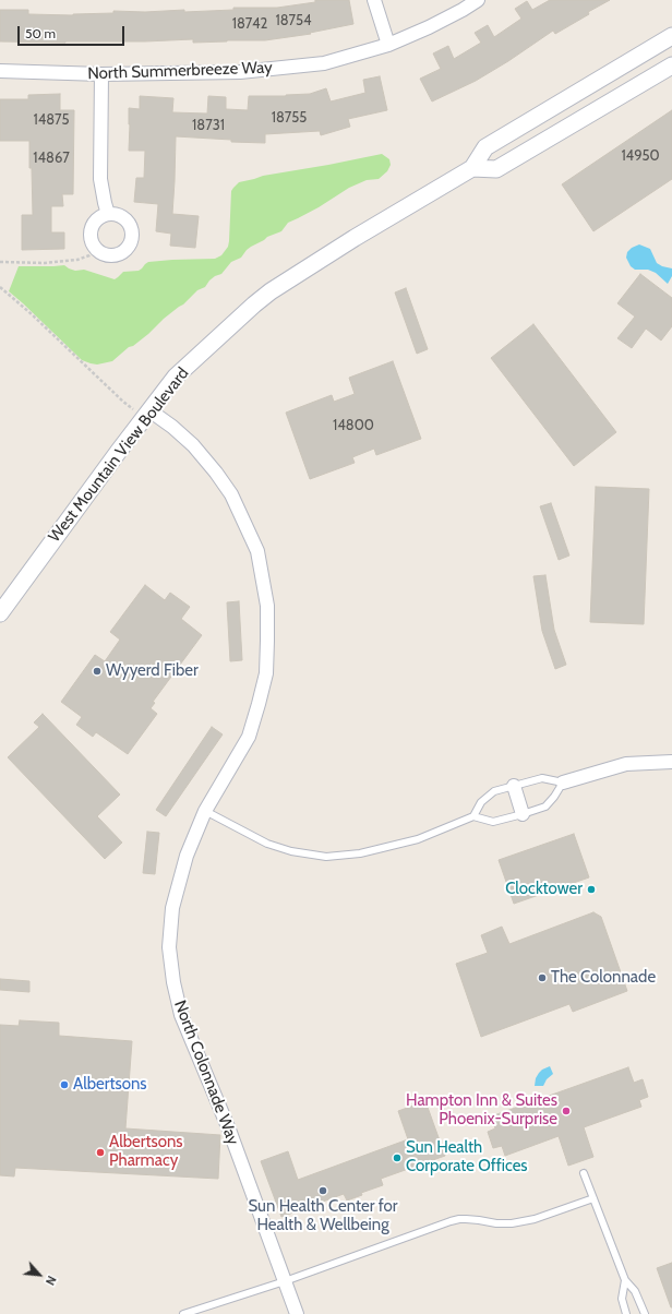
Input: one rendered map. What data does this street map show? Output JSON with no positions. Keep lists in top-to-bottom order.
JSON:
{
  "streets": {
    "street": ["North Summerbreeze Way", "West Mountain View Boulevard", "North Colonnade Way"]
  },
  "crossings": [
    ["West Mountain View Boulevard", "North Colonnade Way"]
  ],
  "places": [
    "Wyyerd Fiber",
    "Clocktower",
    "The Colonnade",
    "Albertsons",
    "Hampton Inn & Suites Phoenix-Surprise",
    "Albertsons Pharmacy",
    "Sun Health Corporate Offices",
    "Sun Health Center for Health & Wellbeing"
  ],
  "house_numbers": [
    "18754",
    "18742",
    "18755",
    "14875",
    "18731",
    "14950",
    "14867",
    "14800"
  ],
  "scale_bar": "50 m",
  "north": "bottom right"
}
